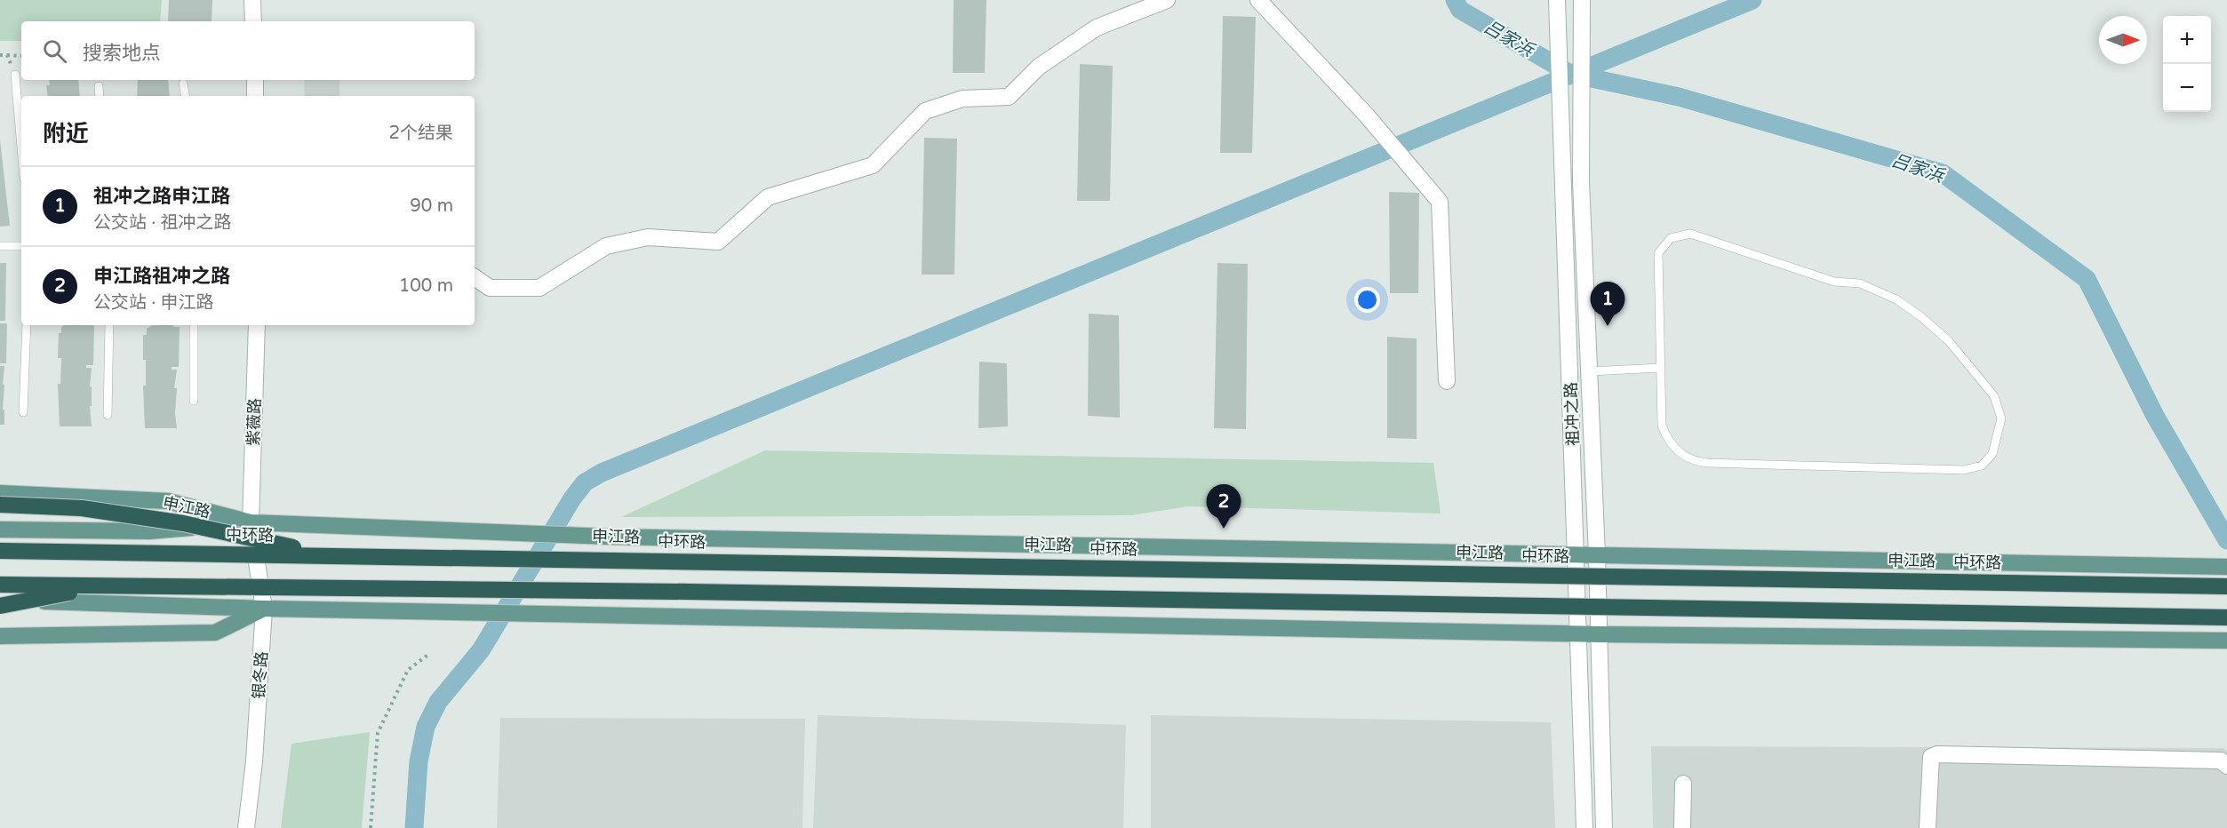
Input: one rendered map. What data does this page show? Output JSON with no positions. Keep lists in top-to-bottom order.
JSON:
{
  "streets": {
    "highway": ["中环路"],
    "main road": ["申江路"],
    "street": ["祖冲之路", "紫薇路", "银冬路"]
  },
  "crossings": [
    ["祖冲之路", "申江路"],
    ["紫薇路", "申江路"],
    ["紫薇路", "银冬路"],
    ["申江路", "银冬路"]
  ],
  "water": ["吕家浜"],
  "north": "right",
  "page": {
    "map_buttons": ["+", "−"],
    "search": "搜索地点",
    "heading": ["附近", "2个结果"],
    "list": [
      {
        "mark": "1",
        "name": "祖冲之路申江路",
        "note": "公交站 · 祖冲之路",
        "value": "90 m"
      },
      {
        "mark": "2",
        "name": "申江路祖冲之路",
        "note": "公交站 · 申江路",
        "value": "100 m"
      }
    ],
    "pins": ["1", "2"]
  }
}
